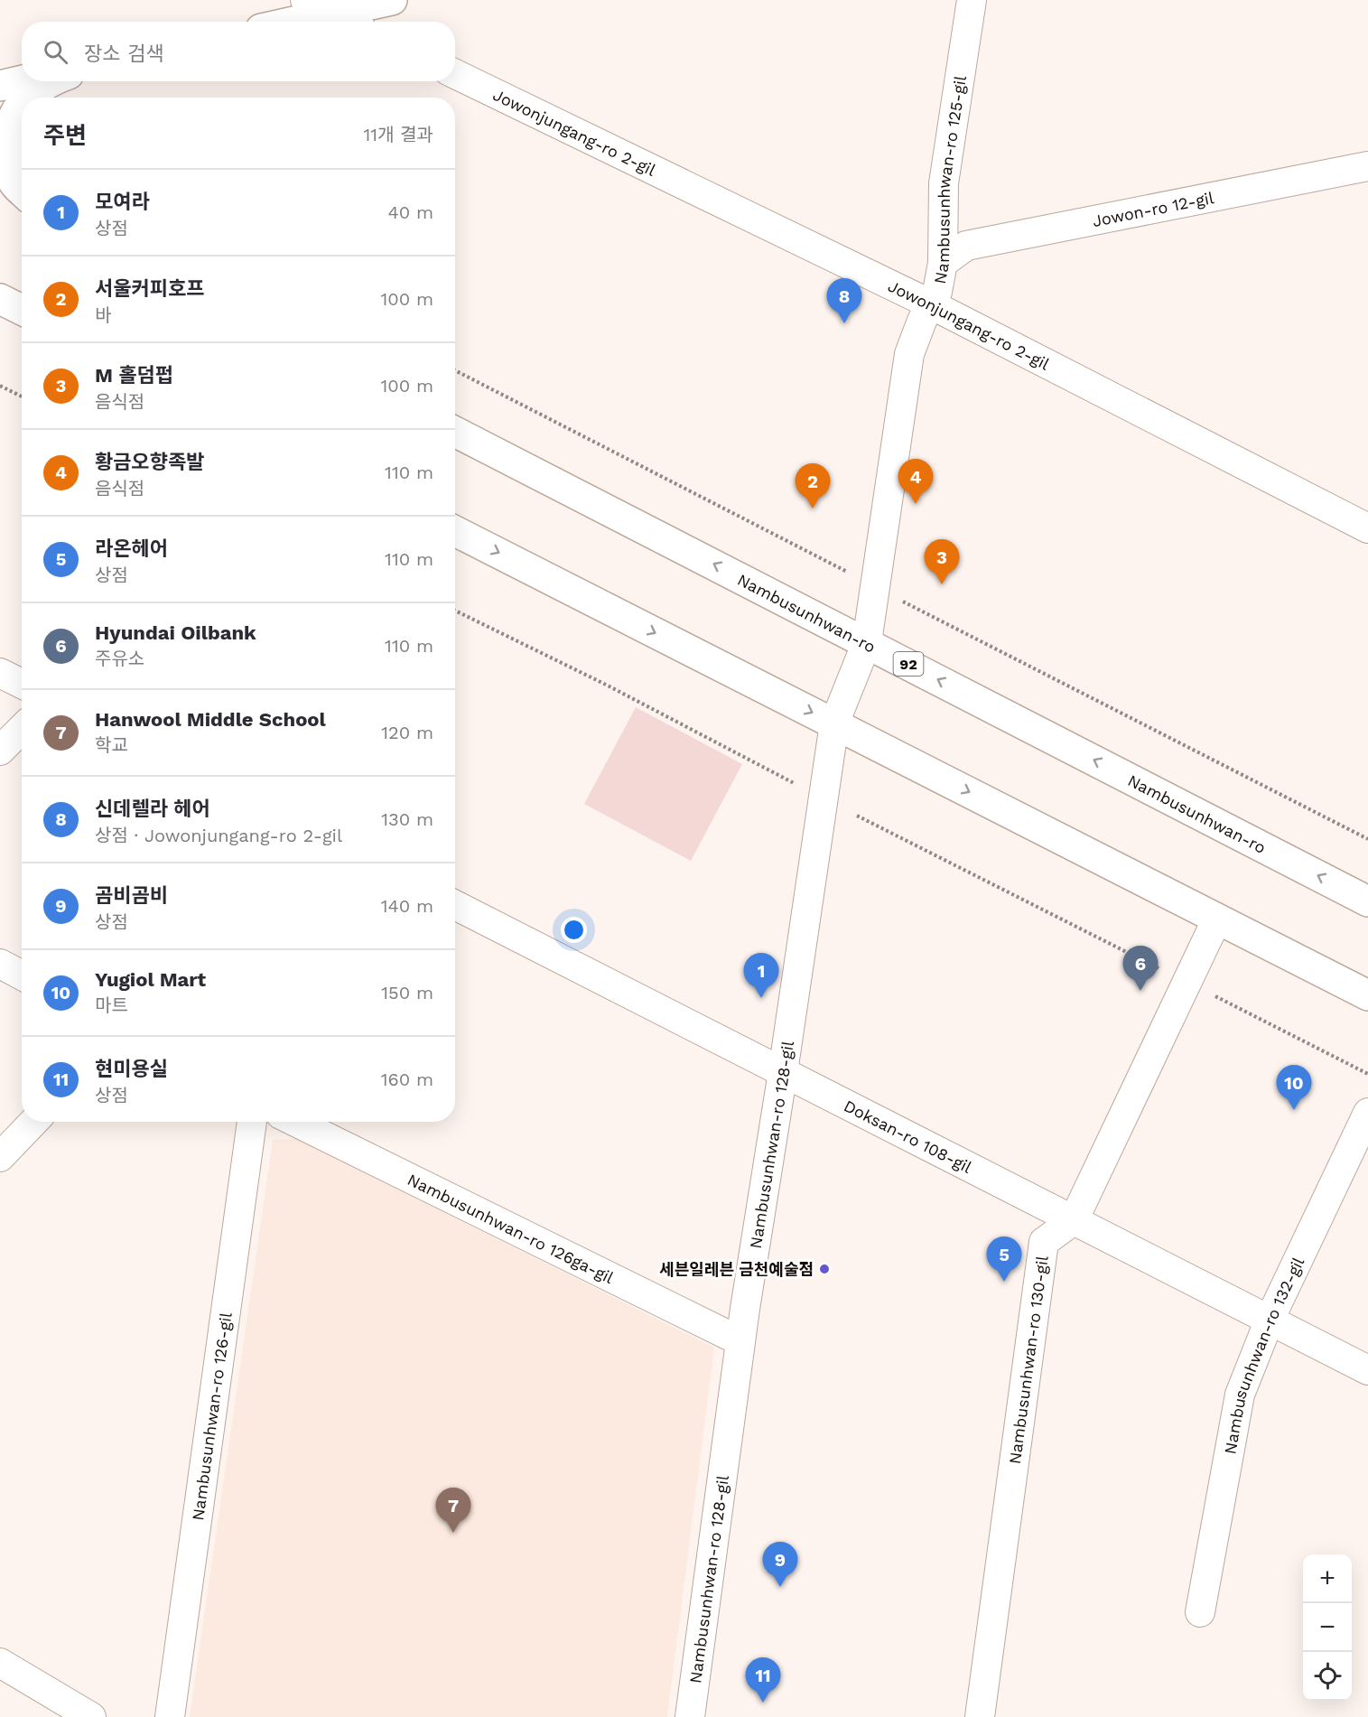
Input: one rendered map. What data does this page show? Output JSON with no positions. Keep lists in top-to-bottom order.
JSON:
{
  "streets": {
    "main road": ["Nambusunhwan-ro", "92"],
    "street": [
      "Jowonjungang-ro 2-gil",
      "Nambusunhwan-ro 125-gil",
      "Jowon-ro 12-gil",
      "Doksan-ro 108-gil",
      "Nambusunhwan-ro 128-gil",
      "Nambusunhwan-ro 126ga-gil",
      "Nambusunhwan-ro 132-gil",
      "Nambusunhwan-ro 130-gil",
      "Nambusunhwan-ro 126-gil"
    ]
  },
  "crossings": [
    ["Jowonjungang-ro 2-gil", "Nambusunhwan-ro 125-gil"],
    ["Nambusunhwan-ro 125-gil", "Jowon-ro 12-gil"],
    ["Nambusunhwan-ro 125-gil", "Nambusunhwan-ro"],
    ["Nambusunhwan-ro 125-gil", "Nambusunhwan-ro 128-gil"],
    ["Nambusunhwan-ro", "Nambusunhwan-ro 128-gil"],
    ["Doksan-ro 108-gil", "Nambusunhwan-ro 128-gil"],
    ["Doksan-ro 108-gil", "Nambusunhwan-ro 132-gil"],
    ["Doksan-ro 108-gil", "Nambusunhwan-ro 130-gil"],
    ["Nambusunhwan-ro 128-gil", "Nambusunhwan-ro 126ga-gil"]
  ],
  "places": ["세븐일레븐 금천예술점"],
  "page": {
    "search": "장소 검색",
    "heading": ["주변", "11개 결과"],
    "list": [
      {
        "mark": "1",
        "name": "모여라",
        "note": "상점",
        "value": "40 m"
      },
      {
        "mark": "2",
        "name": "서울커피호프",
        "note": "바",
        "value": "100 m"
      },
      {
        "mark": "3",
        "name": "M 홀덤펍",
        "note": "음식점",
        "value": "100 m"
      },
      {
        "mark": "4",
        "name": "황금오향족발",
        "note": "음식점",
        "value": "110 m"
      },
      {
        "mark": "5",
        "name": "라온헤어",
        "note": "상점",
        "value": "110 m"
      },
      {
        "mark": "6",
        "name": "Hyundai Oilbank",
        "note": "주유소",
        "value": "110 m"
      },
      {
        "mark": "7",
        "name": "Hanwool Middle School",
        "note": "학교",
        "value": "120 m"
      },
      {
        "mark": "8",
        "name": "신데렐라 헤어",
        "note": "상점 · Jowonjungang-ro 2-gil",
        "value": "130 m"
      },
      {
        "mark": "9",
        "name": "곰비곰비",
        "note": "상점",
        "value": "140 m"
      },
      {
        "mark": "10",
        "name": "Yugiol Mart",
        "note": "마트",
        "value": "150 m"
      },
      {
        "mark": "11",
        "name": "현미용실",
        "note": "상점",
        "value": "160 m"
      }
    ],
    "pins": [
      "8",
      "4",
      "2",
      "3",
      "6",
      "1",
      "10",
      "5",
      "7",
      "9",
      "11"
    ],
    "map_buttons": ["+", "−"]
  }
}
